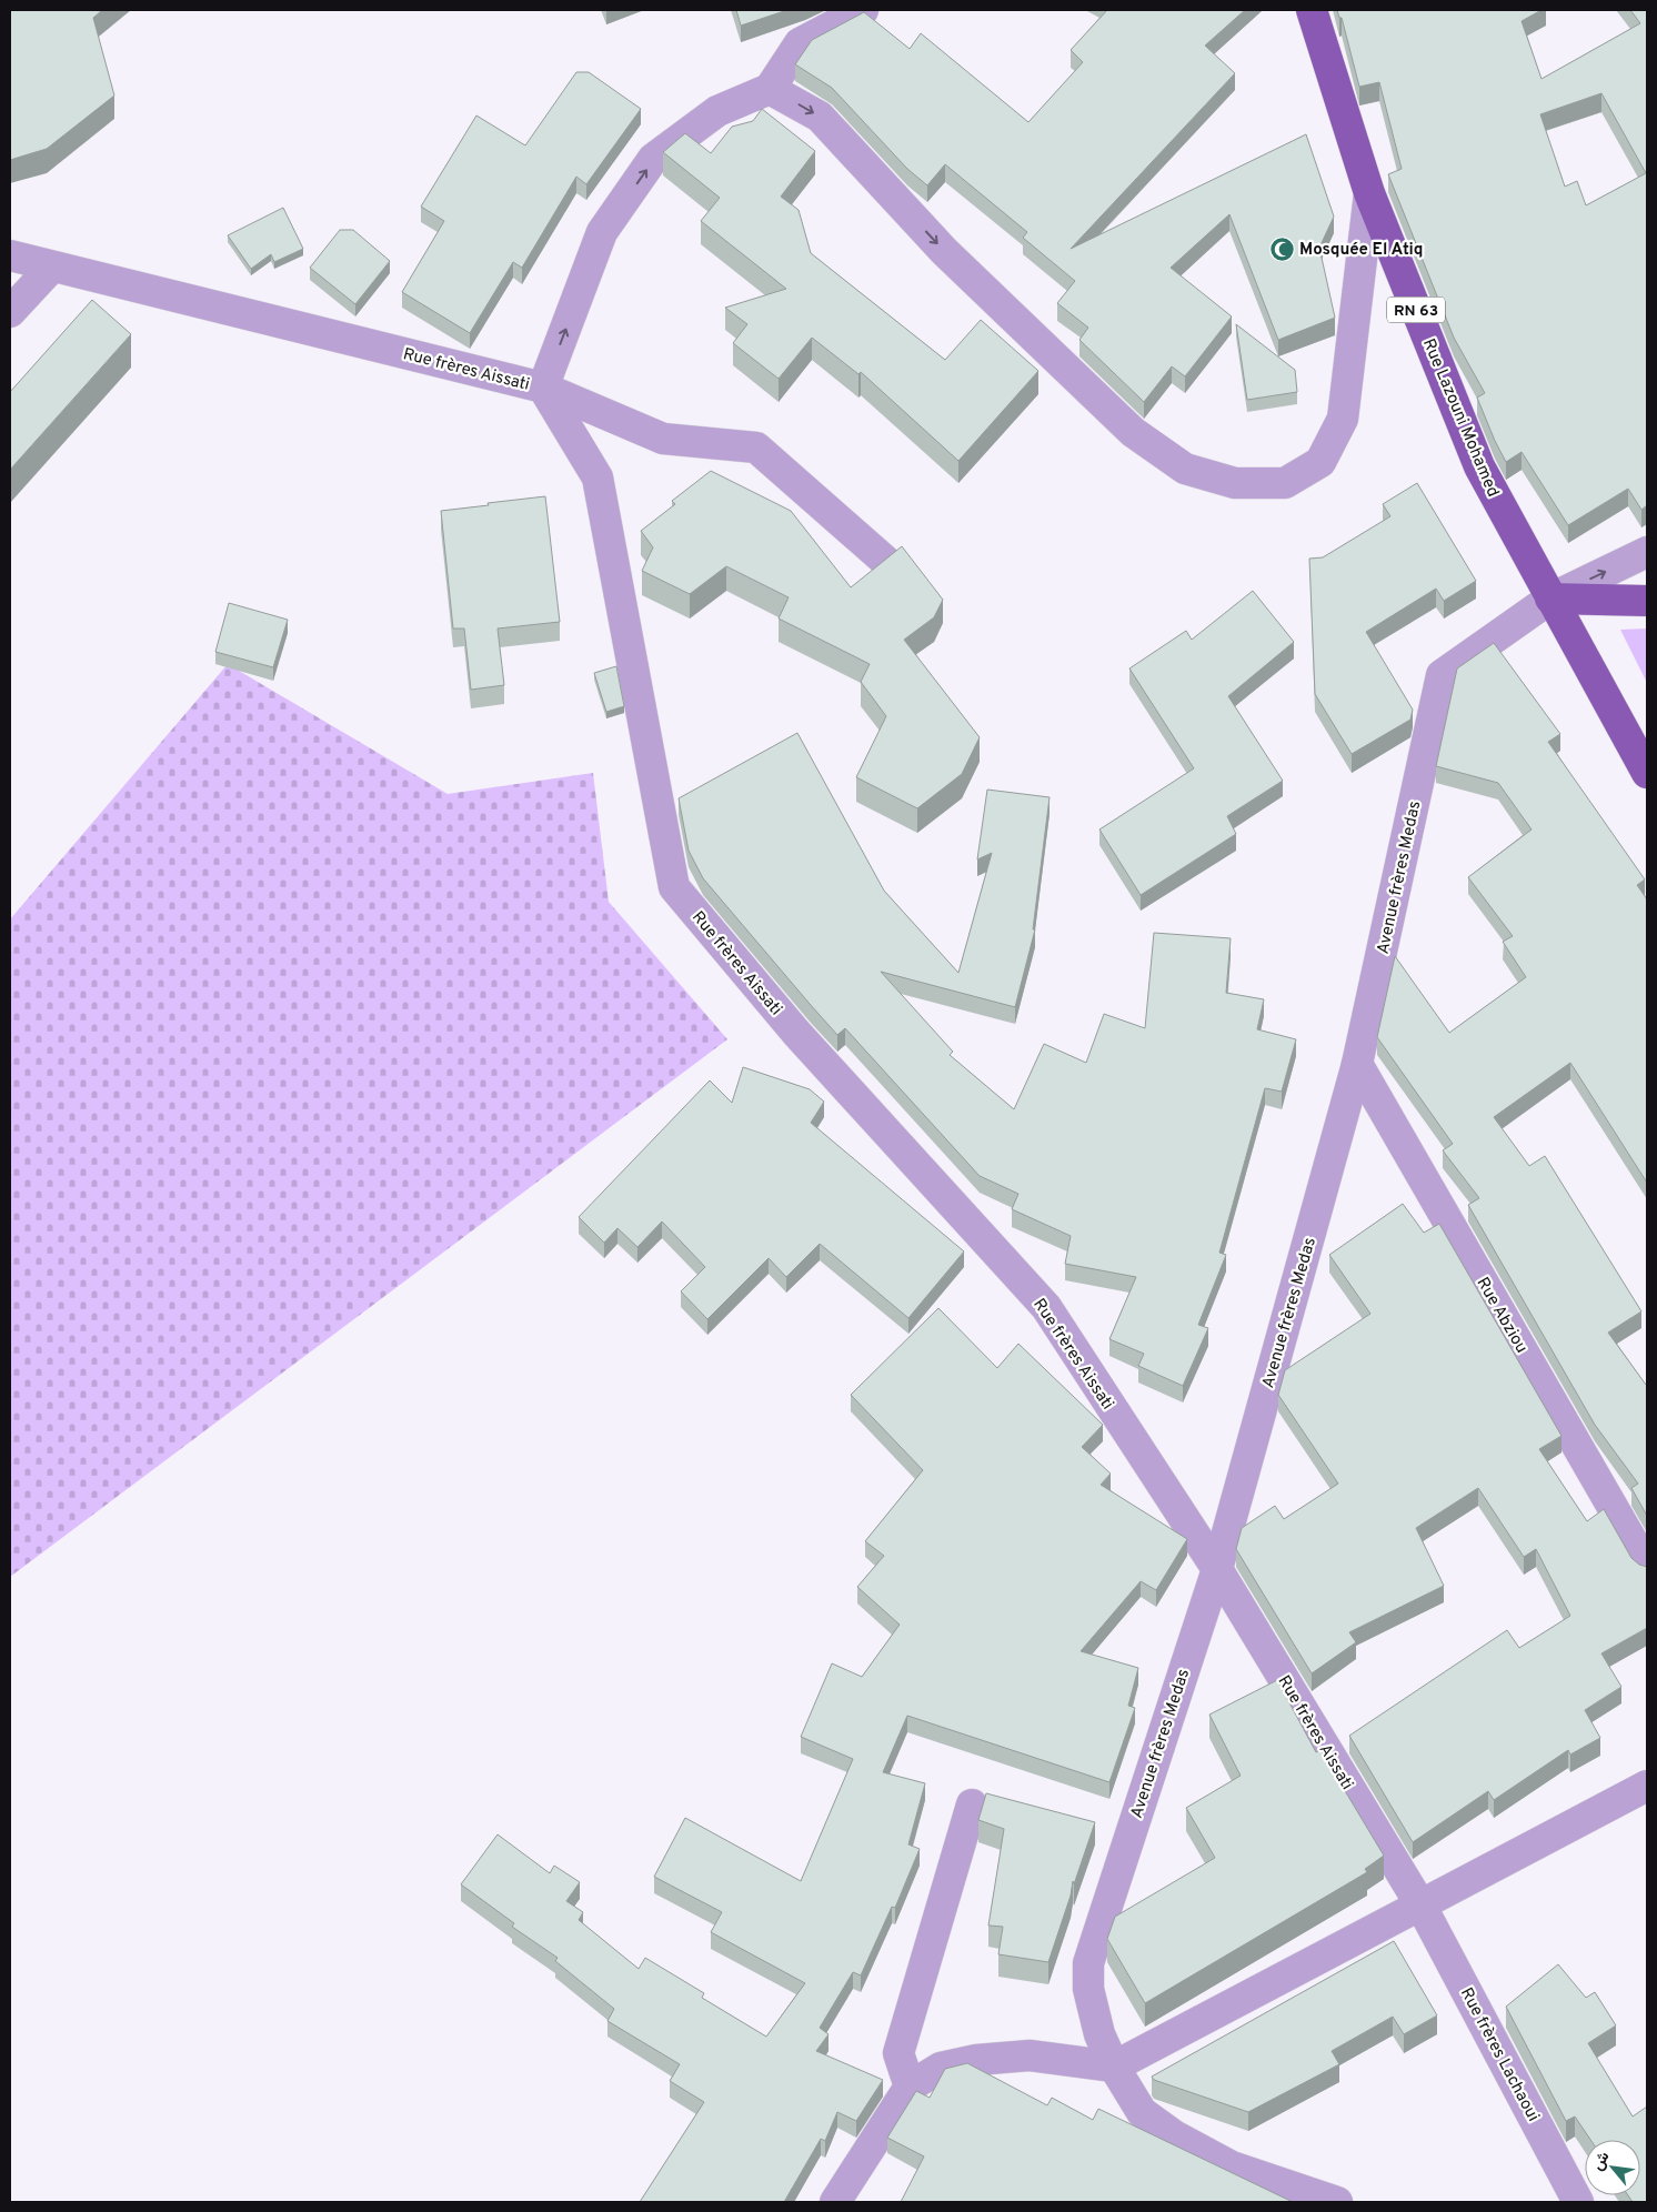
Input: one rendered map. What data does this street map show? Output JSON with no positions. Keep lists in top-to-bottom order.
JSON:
{
  "streets": {
    "main road": ["RN 63", "Rue Lazouni Mohamed"],
    "street": [
      "Rue frères Aissati",
      "Avenue frères Medas",
      "Rue Abziou",
      "Rue frères Lachaoui"
    ]
  },
  "crossings": [
    ["Rue frères Aissati", "Avenue frères Medas"],
    ["Rue frères Aissati", "Rue frères Lachaoui"],
    ["Rue Lazouni Mohamed", "Avenue frères Medas"],
    ["Avenue frères Medas", "Rue Abziou"]
  ],
  "places": {
    "mosque": ["Mosquée El Atiq"]
  },
  "north": "top left"
}
